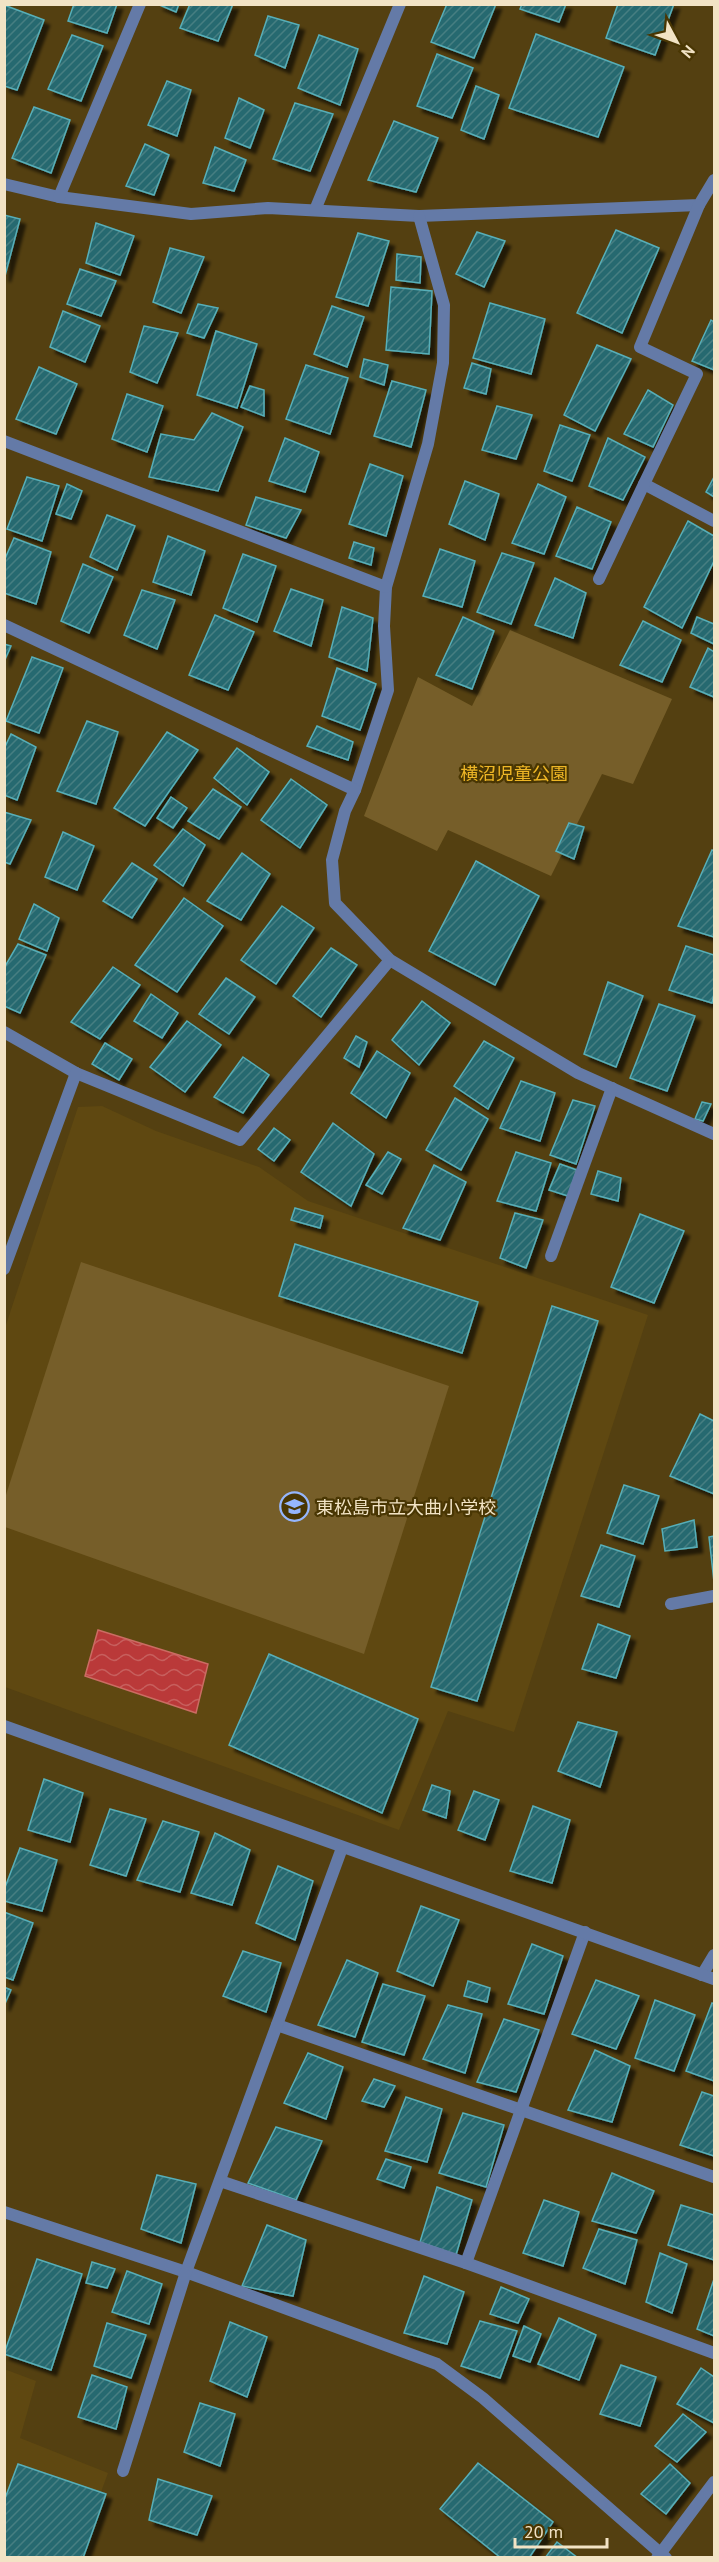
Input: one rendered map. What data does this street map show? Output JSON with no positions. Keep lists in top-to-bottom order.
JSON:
{
  "parks": ["横沼児童公園"],
  "places": {
    "school or university": ["東松島市立大曲小学校"]
  },
  "scale_bar": "20 m",
  "north": "bottom right"
}
